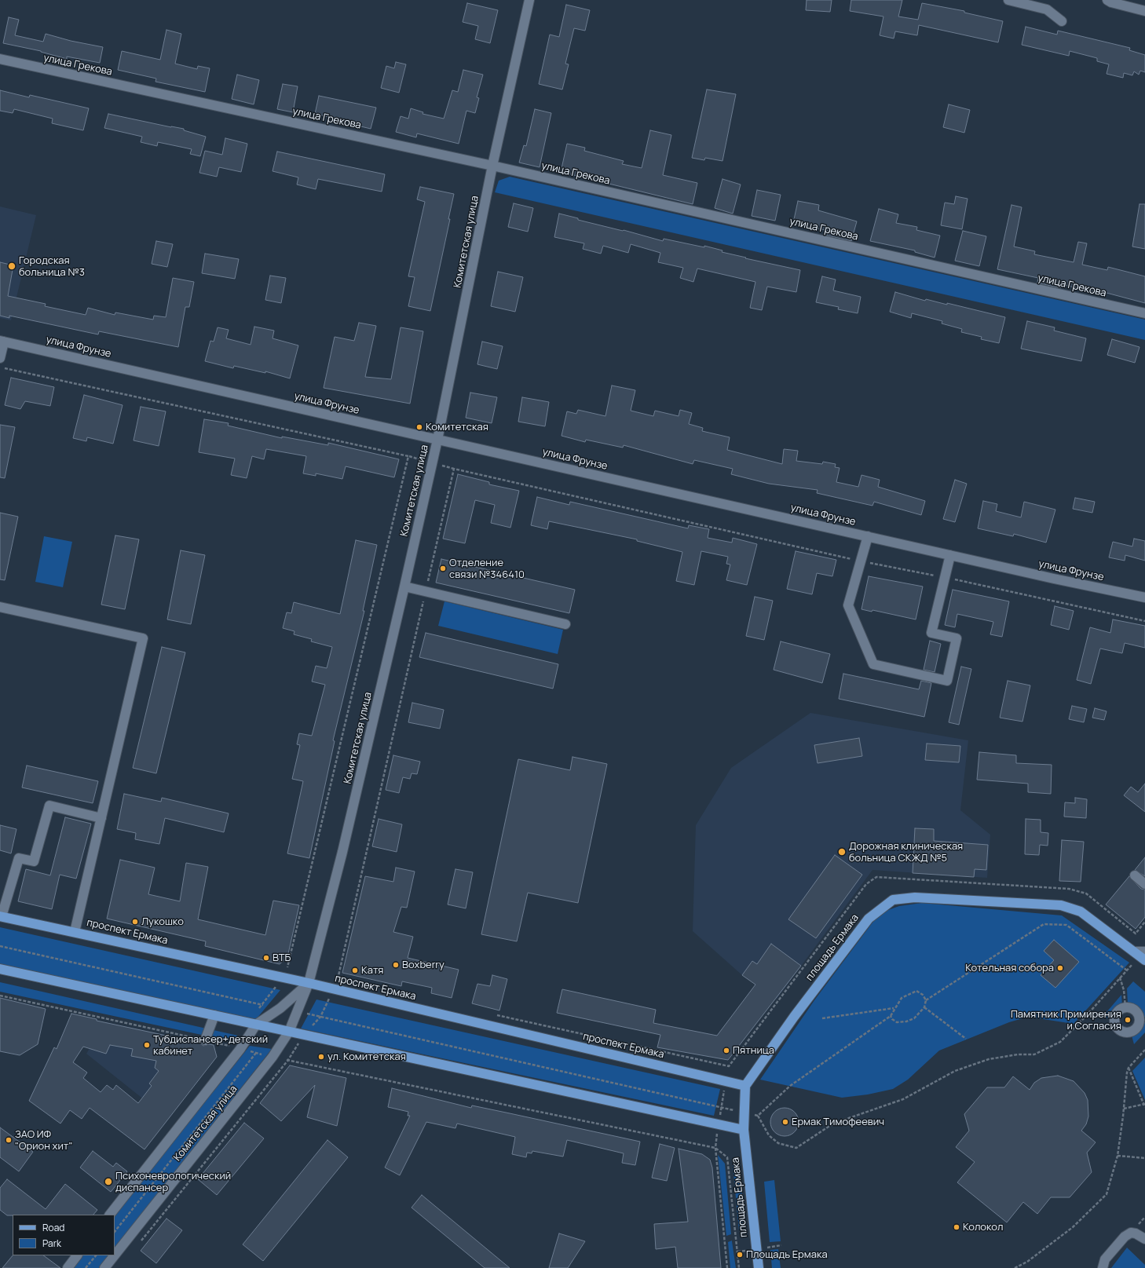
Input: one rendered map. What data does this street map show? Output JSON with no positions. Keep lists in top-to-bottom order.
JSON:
{
  "streets": {
    "main road": ["проспект Ермака", "площадь Ермака"],
    "street": ["улица Грекова", "Комитетская улица", "улица Фрунзе"]
  },
  "crossings": [
    ["улица Грекова", "Комитетская улица"],
    ["Комитетская улица", "улица Фрунзе"],
    ["Комитетская улица", "проспект Ермака"],
    ["проспект Ермака", "площадь Ермака"]
  ],
  "places": [
    "Городская больница №3",
    "Комитетская",
    "Отделение связи №346410",
    "Дорожная клиническая больница СКЖД №5",
    "Лукошко",
    "ВТБ",
    "Boxberry",
    "Котельная собора",
    "Катя",
    "Памятник Примирения и Cогласия",
    "Тубдиспансер+детский кабинет",
    "Пятница",
    "ул. Комитетская",
    "Ермак Тимофеевич",
    "ЗАО ИФ \"Орион хит\"",
    "Психоневрологический диспансер",
    "Колокол",
    "Площадь Ермака"
  ],
  "legend": ["Road", "Park"]
}
